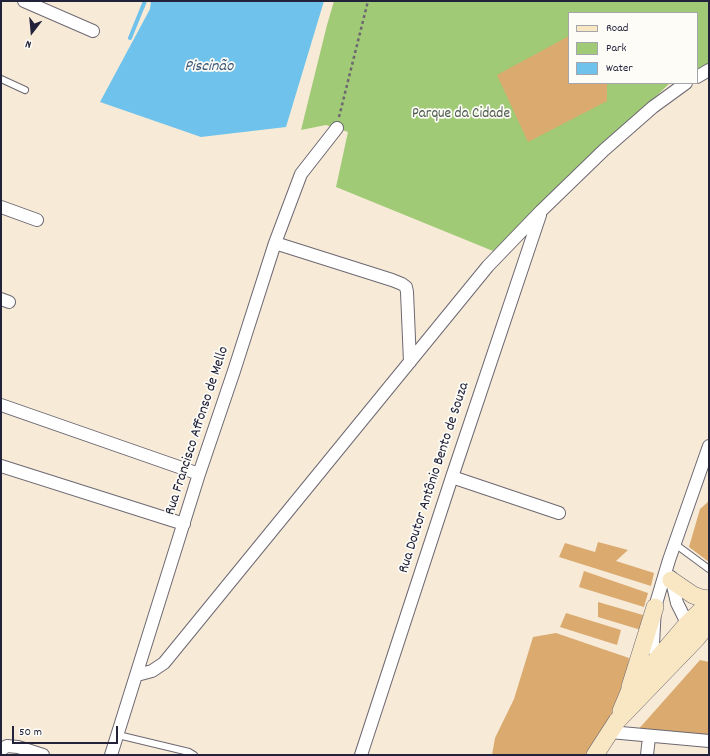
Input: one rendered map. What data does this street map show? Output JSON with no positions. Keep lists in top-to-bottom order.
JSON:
{
  "streets": {
    "street": ["Rua Francisco Affonso de Mello", "Rua Doutor Antônio Bento de Souza"]
  },
  "water": ["Piscinão"],
  "parks": ["Parque da Cidade"],
  "legend": ["Road", "Park", "Water"],
  "scale_bar": "50 m",
  "north": "bottom"
}
